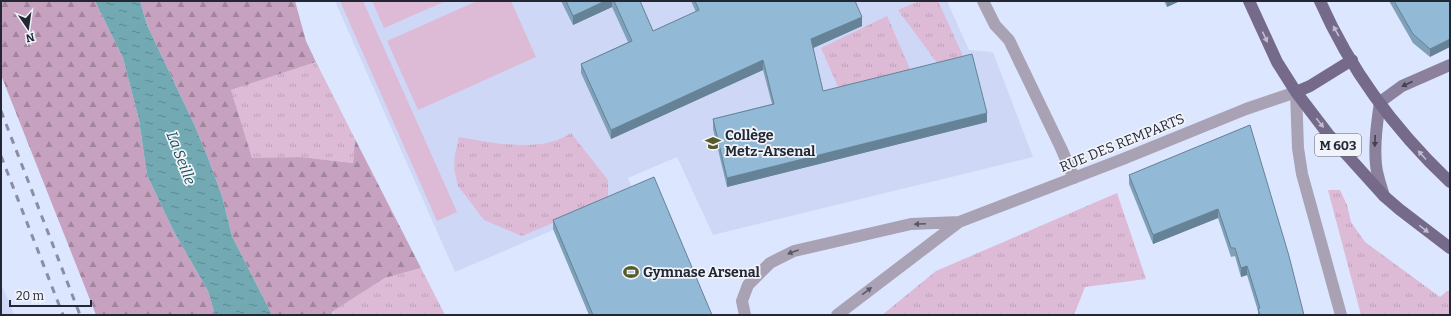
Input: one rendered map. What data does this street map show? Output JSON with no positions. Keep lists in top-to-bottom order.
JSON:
{
  "streets": {
    "main road": ["M 603"],
    "street": ["RUE DES REMPARTS"]
  },
  "crossings": [
    ["RUE DES REMPARTS", "M 603"]
  ],
  "water": ["La Seille"],
  "places": {
    "school or university": ["Collège Metz-Arsenal"],
    "sports": ["Gymnase Arsenal"]
  },
  "scale_bar": "20 m",
  "north": "bottom"
}
